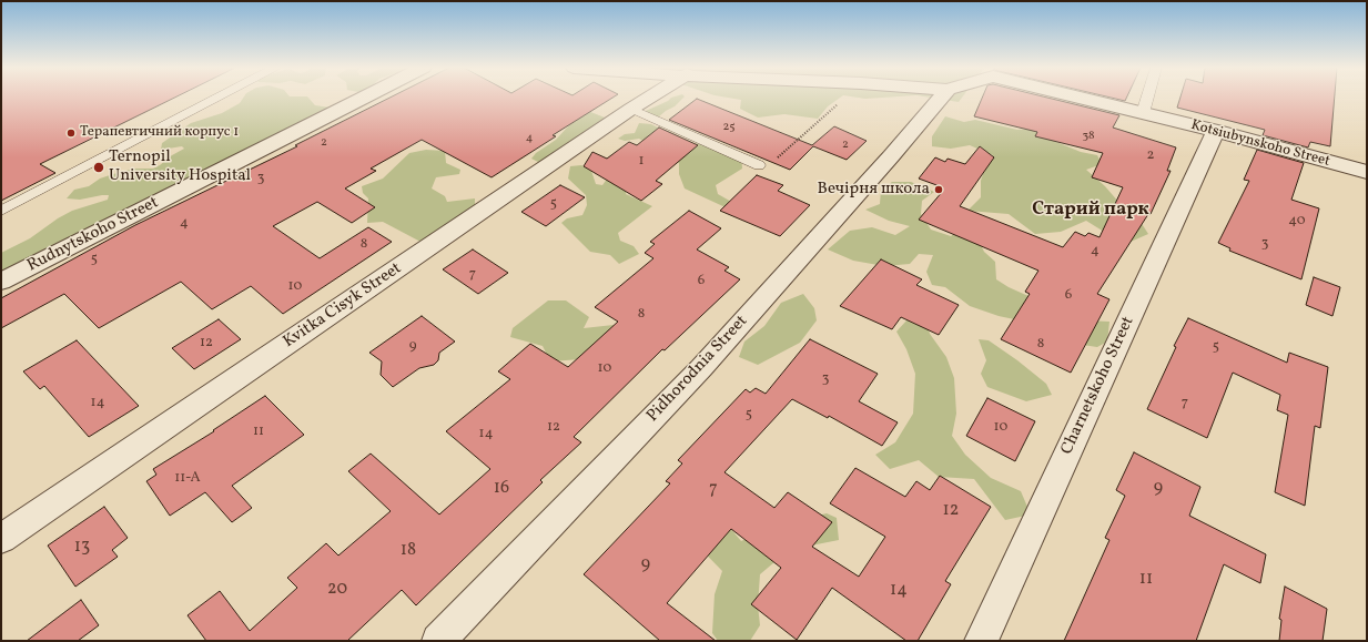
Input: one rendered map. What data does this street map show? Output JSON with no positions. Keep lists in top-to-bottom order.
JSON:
{
  "streets": {
    "street": [
      "Kotsiubynskoho Street",
      "Rudnytskoho Street",
      "Kvitka Cisyk Street",
      "Pidhorodnia Street",
      "Charnetskoho Street"
    ]
  },
  "crossings": [
    ["Kotsiubynskoho Street", "Charnetskoho Street"]
  ],
  "districts": ["Старий парк"],
  "places": ["Терапевтичний корпус 1", "Ternopil University Hospital", "Вечірня школа"],
  "house_numbers": [
    "25",
    "38",
    "4",
    "2",
    "2",
    "2",
    "1",
    "3",
    "5",
    "40",
    "4",
    "8",
    "3",
    "4",
    "5",
    "7",
    "6",
    "10",
    "6",
    "8",
    "12",
    "8",
    "9",
    "5",
    "10",
    "3",
    "14",
    "7",
    "5",
    "12",
    "10",
    "11",
    "14",
    "11-А",
    "16",
    "9",
    "7",
    "12",
    "13",
    "18",
    "9",
    "11",
    "20",
    "14"
  ]
}
